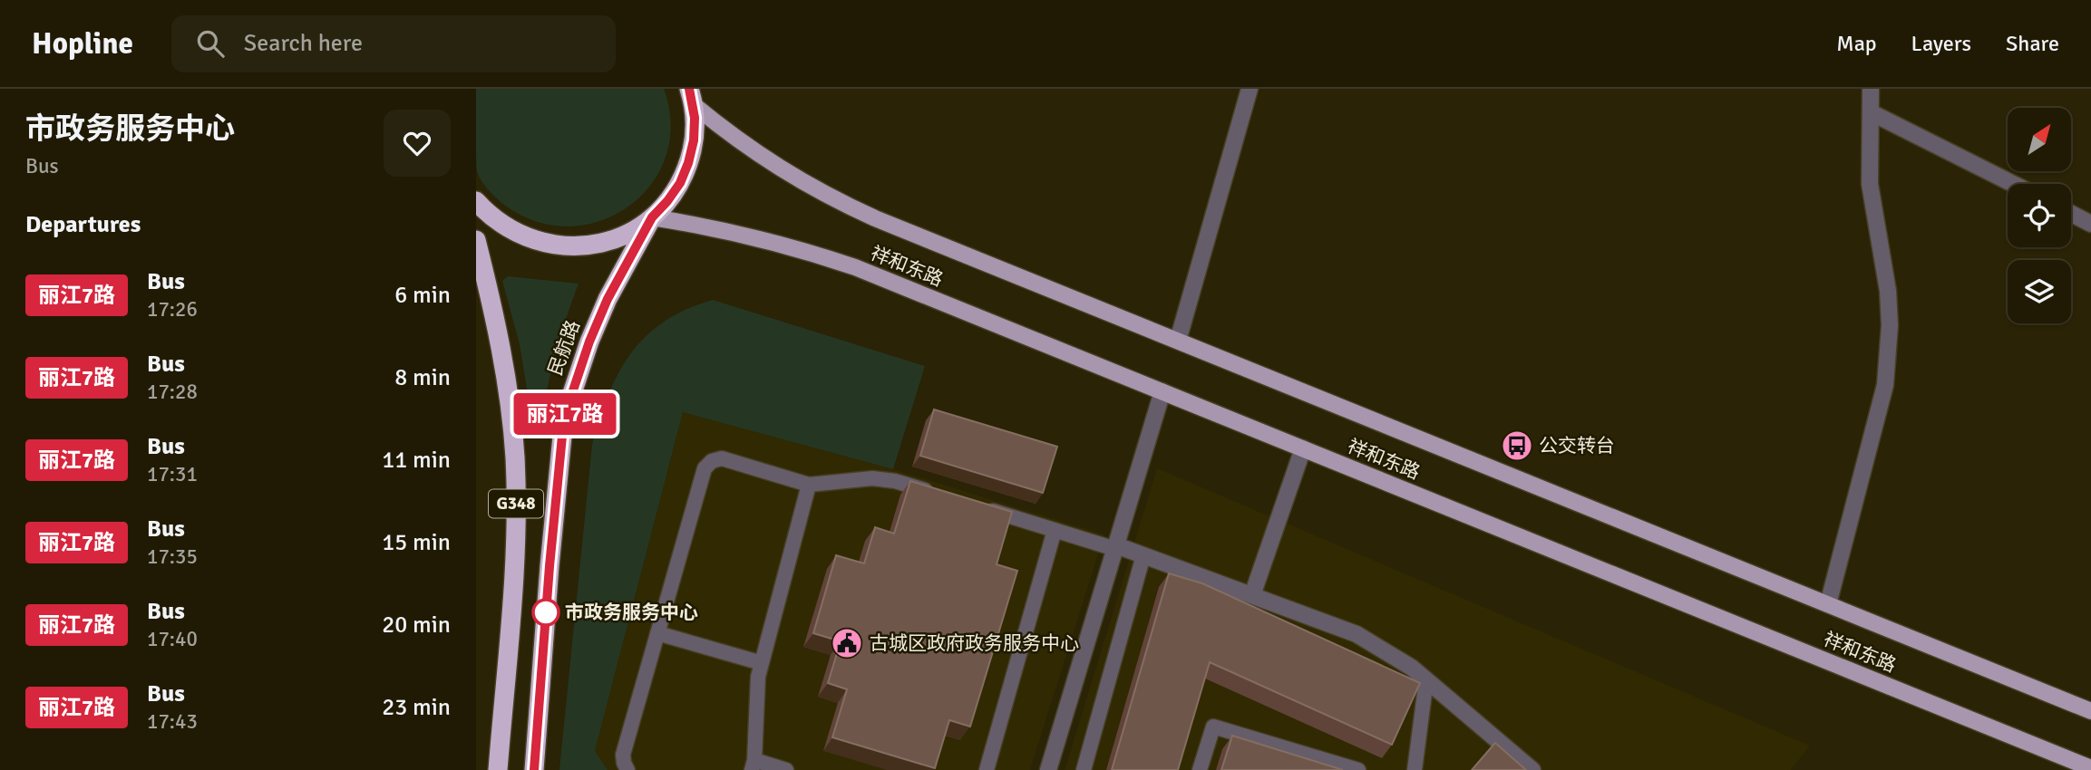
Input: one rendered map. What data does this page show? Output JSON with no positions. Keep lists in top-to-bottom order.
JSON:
{
  "streets": {
    "highway": ["民航路", "G348"],
    "main road": ["祥和东路"]
  },
  "crossings": [
    ["祥和东路", "民航路"],
    ["祥和东路", "G348"],
    ["民航路", "G348"]
  ],
  "places": {
    "bus stop": ["公交转台"],
    "other": ["市政务服务中心"],
    "public building": ["古城区政府政务服务中心"]
  },
  "lines": ["bus line 丽江7路"],
  "north": "top right",
  "page": {
    "header": "Hopline",
    "search": "Search here",
    "nav": ["Map", "Layers", "Share"],
    "heading": [
      ["市政务服务中心", "Bus"],
      "Departures"
    ],
    "on_map": "丽江7路",
    "list": [
      {
        "mark": "丽江7路",
        "name": "Bus",
        "note": "17:26",
        "value": "6 min"
      },
      {
        "mark": "丽江7路",
        "name": "Bus",
        "note": "17:28",
        "value": "8 min"
      },
      {
        "mark": "丽江7路",
        "name": "Bus",
        "note": "17:31",
        "value": "11 min"
      },
      {
        "mark": "丽江7路",
        "name": "Bus",
        "note": "17:35",
        "value": "15 min"
      },
      {
        "mark": "丽江7路",
        "name": "Bus",
        "note": "17:40",
        "value": "20 min"
      },
      {
        "mark": "丽江7路",
        "name": "Bus",
        "note": "17:43",
        "value": "23 min"
      }
    ]
  }
}
